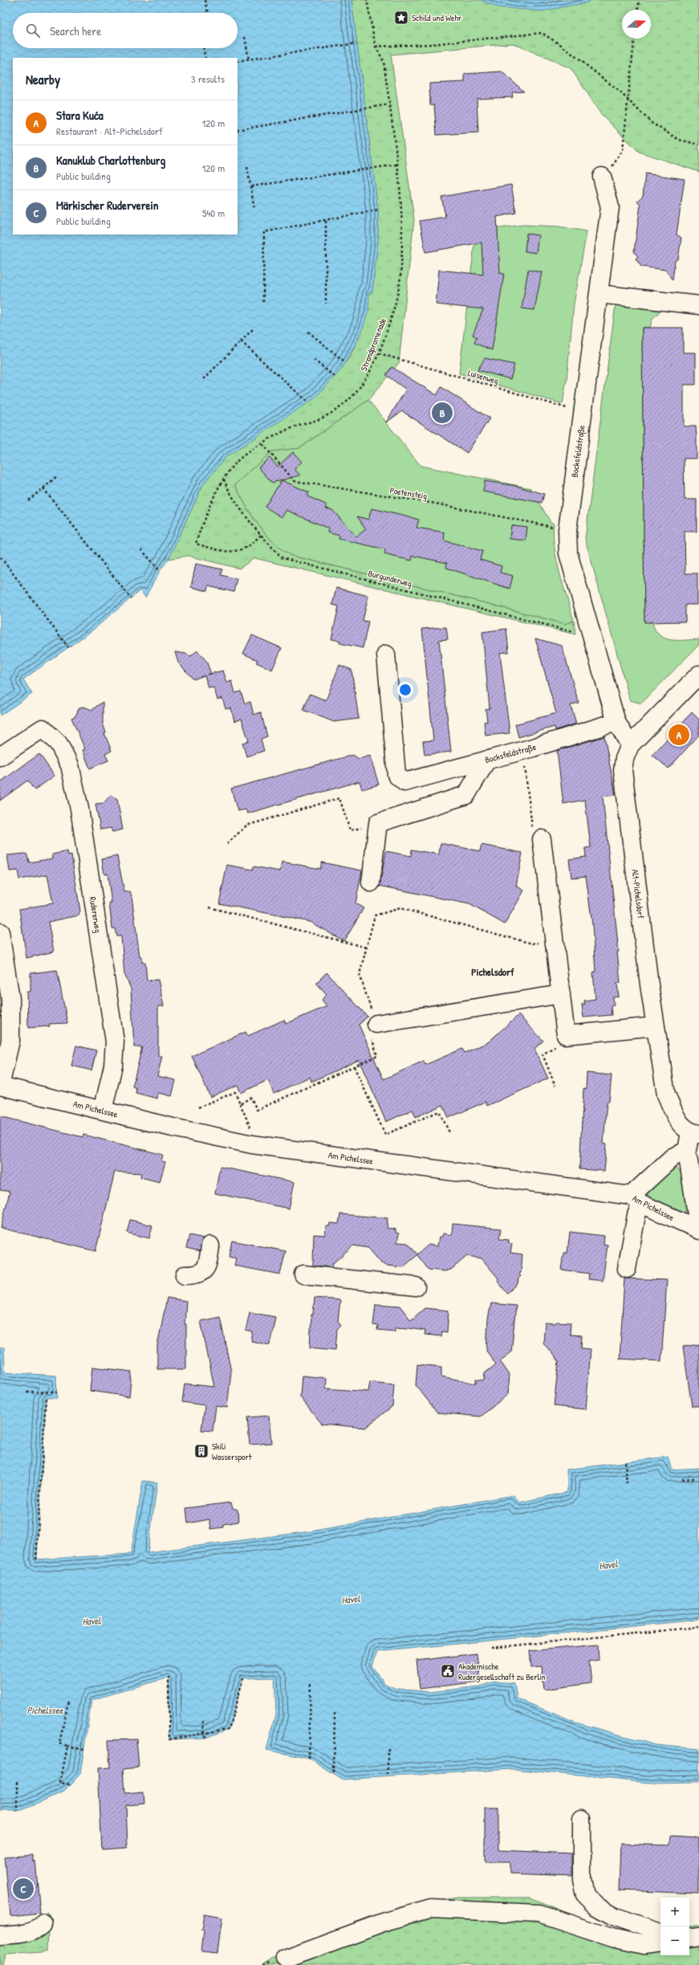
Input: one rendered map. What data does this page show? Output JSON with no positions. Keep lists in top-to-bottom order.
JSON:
{
  "streets": {
    "street": [
      "Bocksfeldstraße",
      "Alt-Pichelsdorf",
      "Rudererweg",
      "Am Pichelssee"
    ],
    "path": [
      "Strandpromenade",
      "Luisenweg",
      "Poetensteig",
      "Burgunderweg"
    ]
  },
  "crossings": [
    ["Strandpromenade", "Luisenweg"],
    ["Strandpromenade", "Poetensteig"],
    ["Strandpromenade", "Burgunderweg"],
    ["Luisenweg", "Bocksfeldstraße"],
    ["Bocksfeldstraße", "Poetensteig"],
    ["Bocksfeldstraße", "Burgunderweg"],
    ["Bocksfeldstraße", "Alt-Pichelsdorf"],
    ["Alt-Pichelsdorf", "Am Pichelssee"],
    ["Rudererweg", "Am Pichelssee"]
  ],
  "districts": ["Pichelsdorf"],
  "water": ["Havel", "Pichelssee"],
  "places": {
    "place": ["Schild und Wehr"],
    "building": ["Skili Wassersport"],
    "public building": ["Akademische Rudergesellschaft zu Berlin"]
  },
  "north": "right",
  "page": {
    "search": "Search here",
    "heading": ["Nearby", "3 results"],
    "list": [
      {
        "mark": "A",
        "name": "Stara Kuća",
        "note": "Restaurant · Alt-Pichelsdorf",
        "value": "120 m"
      },
      {
        "mark": "B",
        "name": "Kanuklub Charlottenburg",
        "note": "Public building",
        "value": "120 m"
      },
      {
        "mark": "C",
        "name": "Märkischer Ruderverein",
        "note": "Public building",
        "value": "540 m"
      }
    ],
    "pins": ["B", "A", "C"],
    "map_buttons": ["+", "−"]
  }
}
